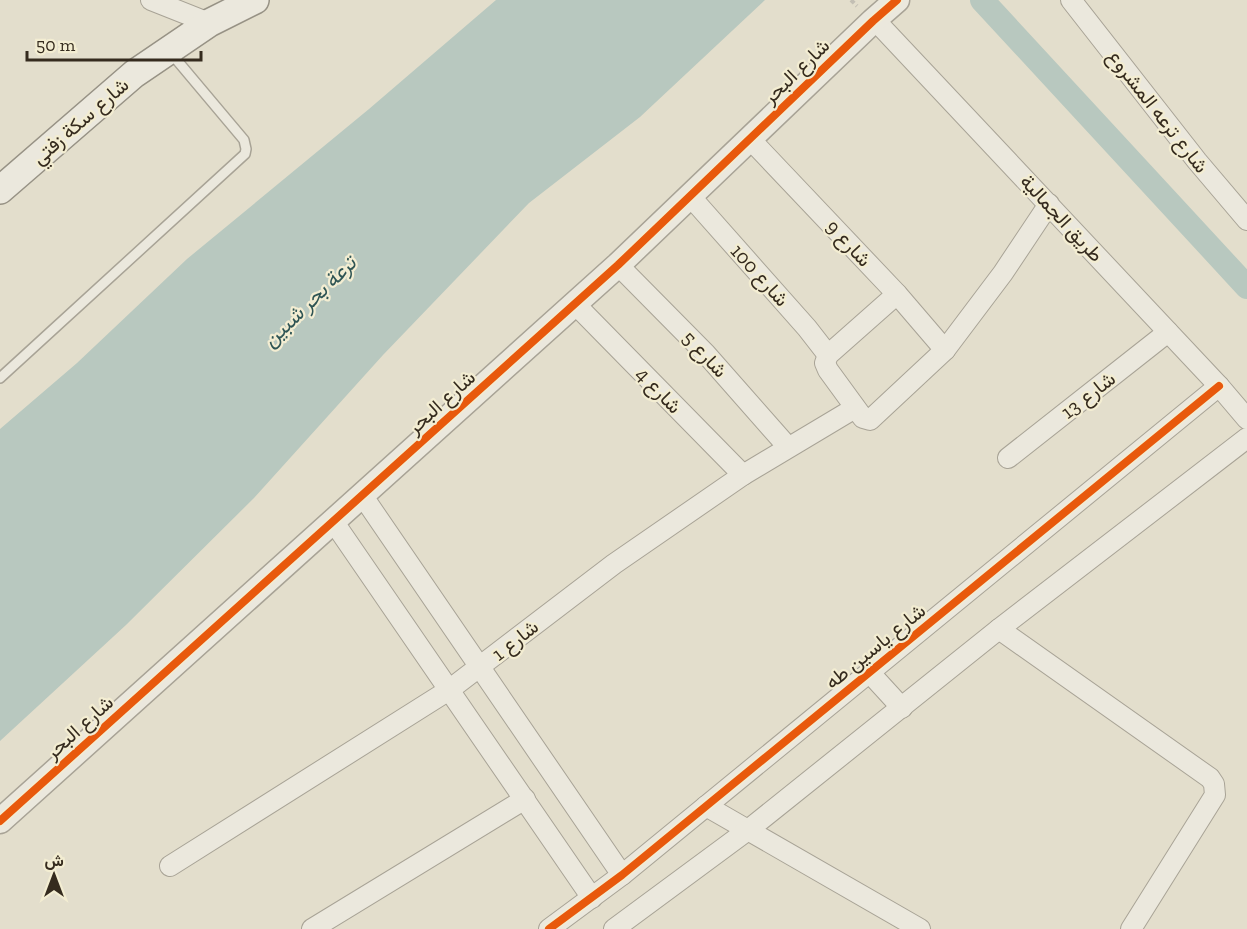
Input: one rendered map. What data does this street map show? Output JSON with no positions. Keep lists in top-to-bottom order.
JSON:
{
  "streets": {
    "main road": ["شارع سكة زفتي"],
    "street": [
      "شارع البحر",
      "شارع ترعه المشروع",
      "طريق الجمالية",
      "شارع 9",
      "شارع 100",
      "شارع 5",
      "شارع 4",
      "شارع 13",
      "شارع 1",
      "شارع ياسين طه"
    ]
  },
  "crossings": [
    ["شارع البحر", "طريق الجمالية"],
    ["شارع البحر", "شارع 9"],
    ["شارع البحر", "شارع 100"],
    ["شارع البحر", "شارع 5"],
    ["شارع البحر", "شارع 4"],
    ["طريق الجمالية", "شارع 13"],
    ["طريق الجمالية", "شارع ياسين طه"],
    ["شارع 5", "شارع 1"],
    ["شارع 4", "شارع 1"]
  ],
  "water": ["ترعة بحر شبين"],
  "scale_bar": "50 m",
  "north": "top"
}
